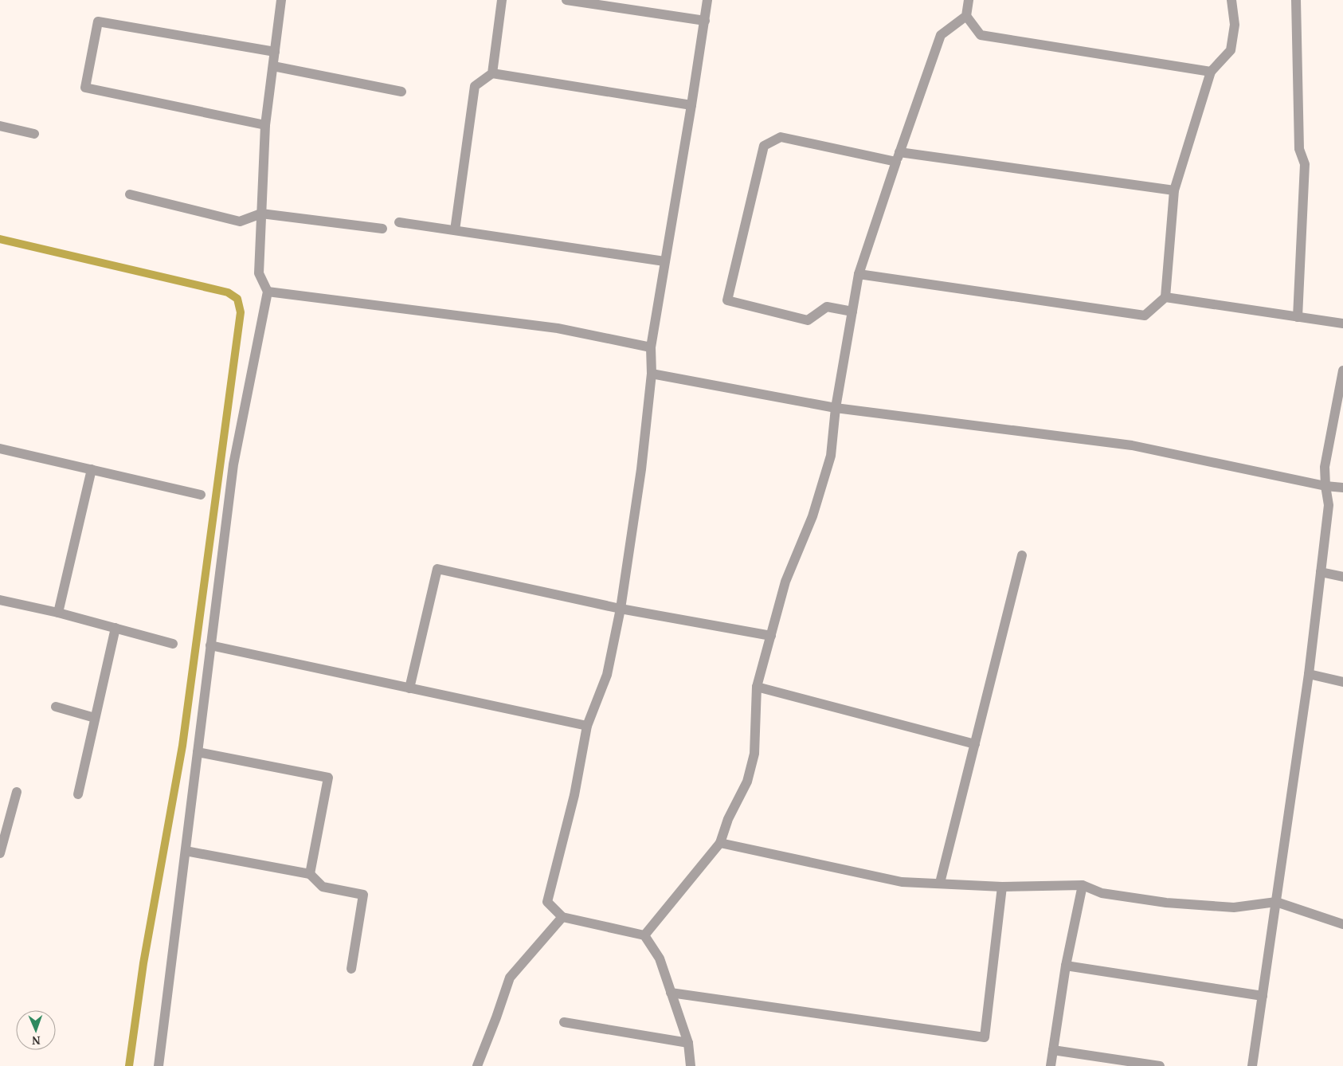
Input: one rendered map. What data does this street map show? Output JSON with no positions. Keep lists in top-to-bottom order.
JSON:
{
  "north": "bottom"
}
